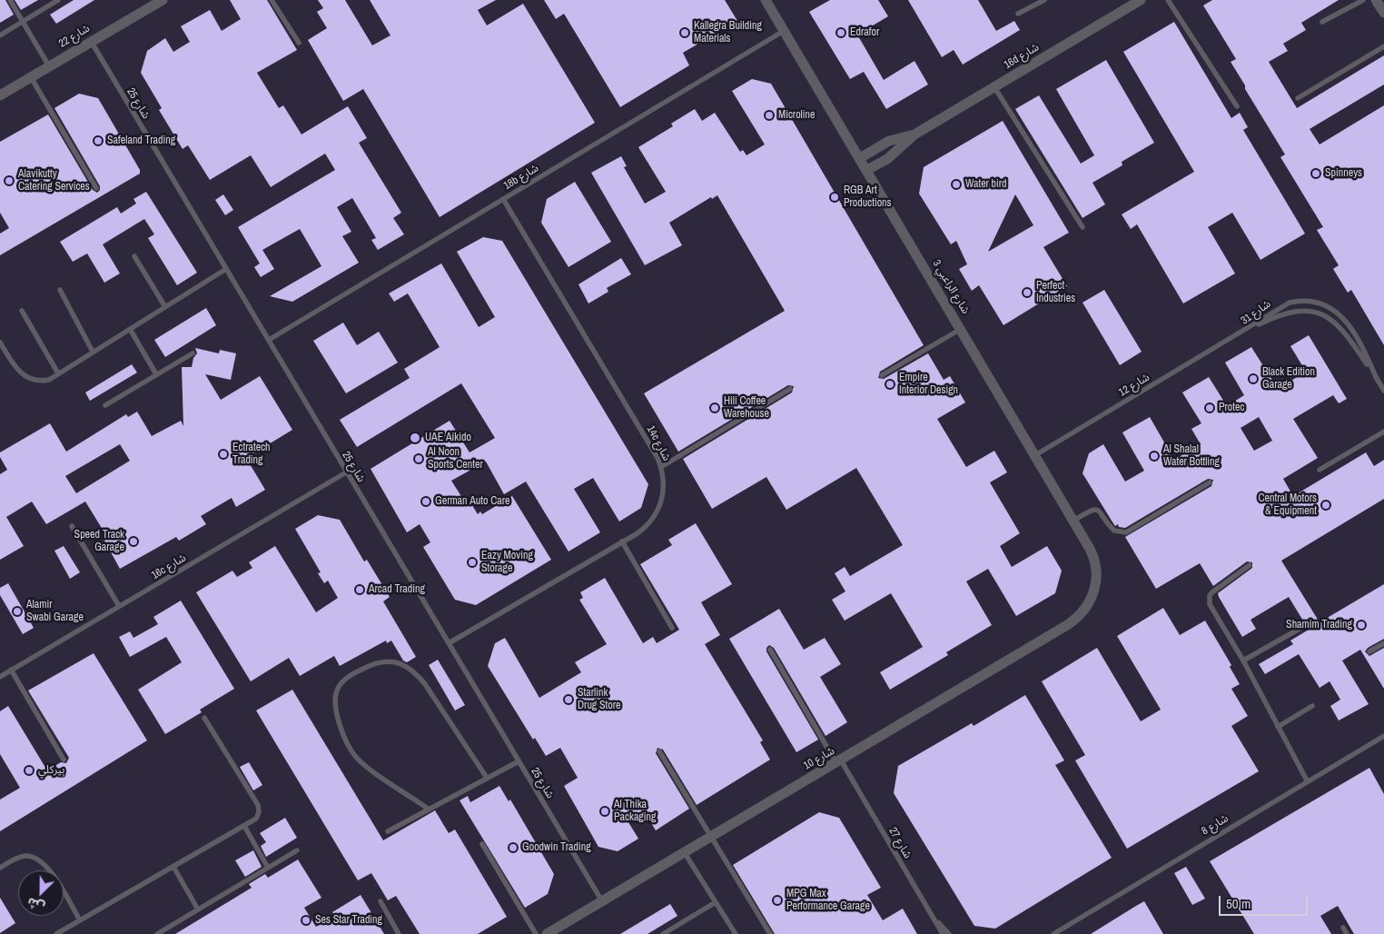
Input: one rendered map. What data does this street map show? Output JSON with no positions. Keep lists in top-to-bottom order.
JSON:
{
  "streets": {
    "street": [
      "شارع 22",
      "16d شارع",
      "شارع الراعبي 3",
      "شارع 10"
    ],
    "lane": [
      "شارع 25",
      "18b شارع",
      "شارع 31",
      "شارع 12",
      "14c شارع",
      "16c شارع",
      "شارع 8",
      "شارع 27"
    ]
  },
  "crossings": [
    ["شارع 22", "شارع 25"],
    ["16d شارع", "شارع الراعبي 3"],
    ["شارع 25", "18b شارع"],
    ["شارع 25", "14c شارع"],
    ["شارع 25", "16c شارع"],
    ["شارع 25", "شارع 10"],
    ["18b شارع", "شارع الراعبي 3"],
    ["18b شارع", "14c شارع"],
    ["شارع الراعبي 3", "شارع 12"],
    ["شارع الراعبي 3", "شارع 10"],
    ["شارع 31", "شارع 12"],
    ["شارع 10", "شارع 27"]
  ],
  "places": [
    "Kallegra Building Materials",
    "Edrafor",
    "Microline",
    "Safeland Trading",
    "Spinneys",
    "Alavikutty Catering Services",
    "Water bird",
    "RGB Art Productions",
    "Perfect Industries",
    "Black Edition Garage",
    "Empire Interior Design",
    "Hili Coffee Warehouse",
    "Protec",
    "UAE Aikido",
    "Ectratech Trading",
    "Al Shalal Water Bottling",
    "Al Noon Sports Center",
    "German Auto Care",
    "Central Motors & Equipment",
    "Speed Track Garage",
    "Eazy Moving Storage",
    "Arcad Trading",
    "Alamir Swabi Garage",
    "Shamim Trading",
    "Starlink Drug Store",
    "بيركلي",
    "Al Thika Packaging",
    "Goodwin Trading",
    "MPG Max Performance Garage",
    "Ses Star Trading"
  ],
  "scale_bar": "50 m",
  "north": "bottom left"
}
